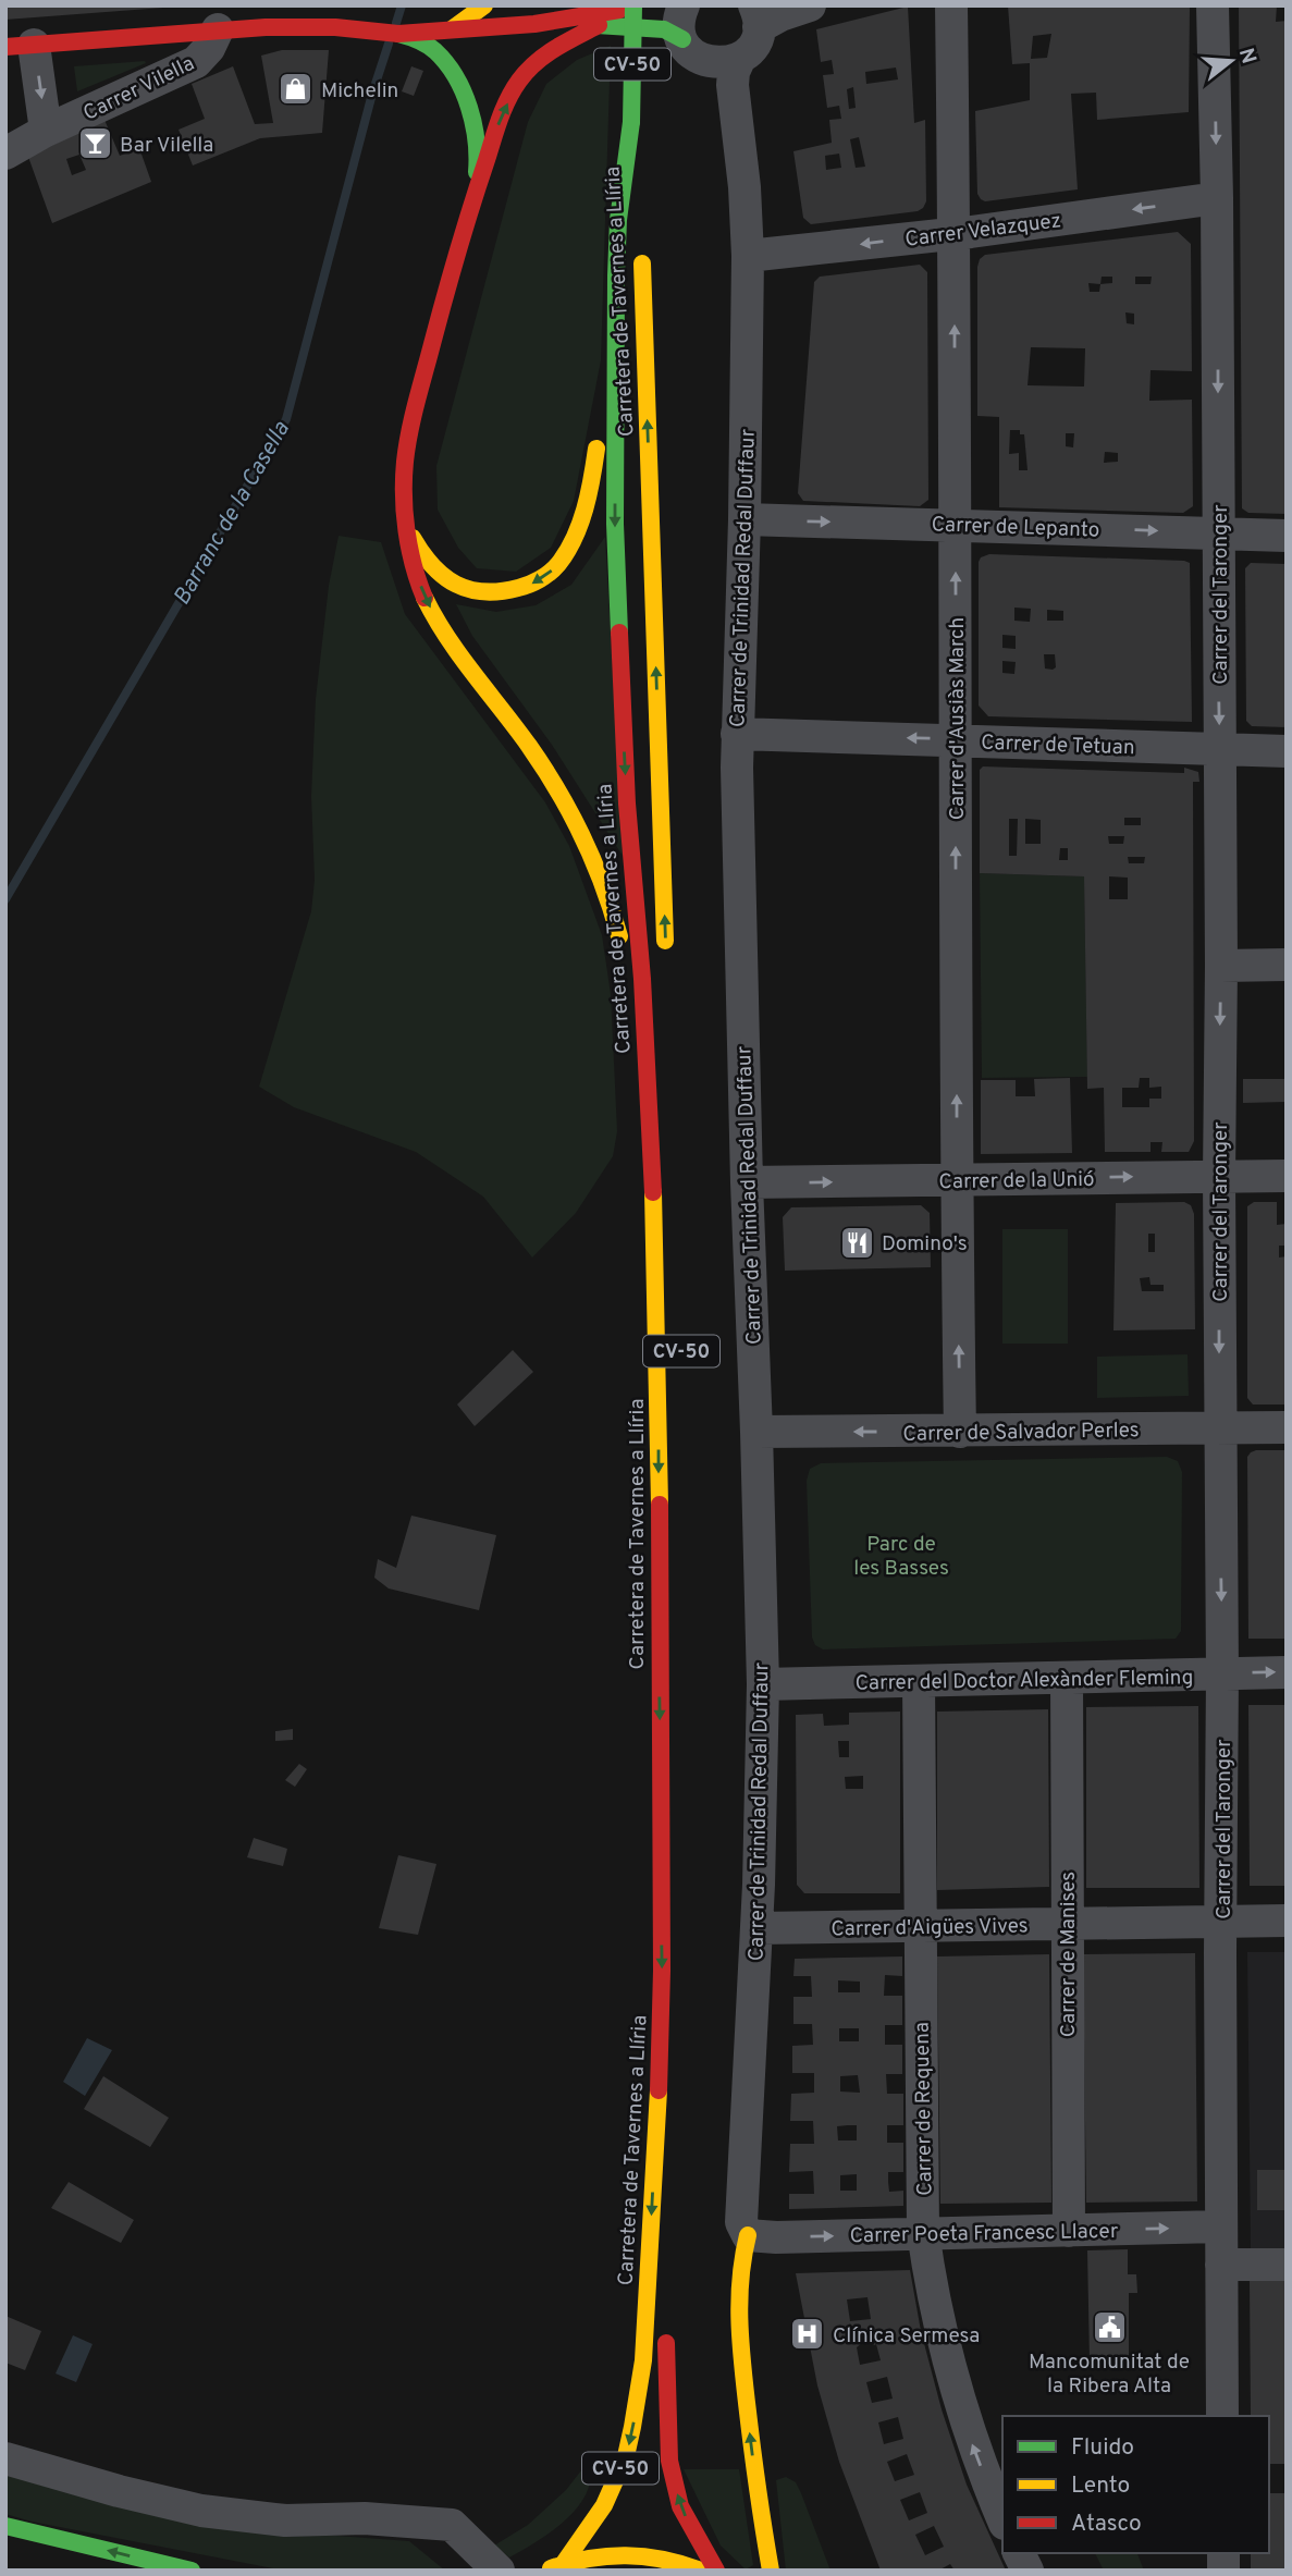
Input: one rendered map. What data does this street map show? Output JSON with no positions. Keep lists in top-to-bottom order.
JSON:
{
  "streets": {
    "main road": ["CV-50", "Carretera de Tavernes a Llíria"],
    "street": [
      "Carrer Vilella",
      "Carrer Velazquez",
      "Carrer de Lepanto",
      "Carrer de Trinidad Redal Duffaur",
      "Carrer del Taronger",
      "Carrer d'Ausiàs March",
      "Carrer de Tetuan",
      "Carrer de la Unió",
      "Carrer de Salvador Perles",
      "Carrer del Doctor Alexànder Fleming",
      "Carrer d'Aigües Vives",
      "Carrer de Manises",
      "Carrer de Requena",
      "Carrer Poeta Francesc Llacer"
    ]
  },
  "crossings": [
    ["Carrer Velazquez", "Carrer de Trinidad Redal Duffaur"],
    ["Carrer Velazquez", "Carrer del Taronger"],
    ["Carrer Velazquez", "Carrer d'Ausiàs March"],
    ["Carrer de Lepanto", "Carrer de Trinidad Redal Duffaur"],
    ["Carrer de Lepanto", "Carrer del Taronger"],
    ["Carrer de Lepanto", "Carrer d'Ausiàs March"],
    ["Carrer de Trinidad Redal Duffaur", "Carrer de Tetuan"],
    ["Carrer de Trinidad Redal Duffaur", "Carrer de la Unió"],
    ["Carrer de Trinidad Redal Duffaur", "Carrer de Salvador Perles"],
    ["Carrer de Trinidad Redal Duffaur", "Carrer del Doctor Alexànder Fleming"],
    ["Carrer de Trinidad Redal Duffaur", "Carrer d'Aigües Vives"],
    ["Carrer de Trinidad Redal Duffaur", "Carrer Poeta Francesc Llacer"],
    ["Carrer del Taronger", "Carrer de Tetuan"],
    ["Carrer del Taronger", "Carrer de la Unió"],
    ["Carrer del Taronger", "Carrer de Salvador Perles"],
    ["Carrer del Taronger", "Carrer del Doctor Alexànder Fleming"],
    ["Carrer del Taronger", "Carrer d'Aigües Vives"],
    ["Carrer del Taronger", "Carrer Poeta Francesc Llacer"],
    ["Carrer d'Ausiàs March", "Carrer de Tetuan"],
    ["Carrer d'Ausiàs March", "Carrer de la Unió"],
    ["Carrer d'Ausiàs March", "Carrer de Salvador Perles"],
    ["Carrer del Doctor Alexànder Fleming", "Carrer de Manises"],
    ["Carrer del Doctor Alexànder Fleming", "Carrer de Requena"],
    ["Carrer d'Aigües Vives", "Carrer de Manises"],
    ["Carrer d'Aigües Vives", "Carrer de Requena"],
    ["Carrer de Manises", "Carrer Poeta Francesc Llacer"],
    ["Carrer de Requena", "Carrer Poeta Francesc Llacer"]
  ],
  "one_way": [
    "Carrer Velazquez",
    "Carrer de Lepanto",
    "Carrer del Taronger",
    "Carrer d'Ausiàs March",
    "Carrer de Tetuan",
    "Carrer de la Unió",
    "Carrer de Salvador Perles",
    "Carrer de Requena",
    "Carrer Poeta Francesc Llacer"
  ],
  "water": ["Barranc de la Casella"],
  "parks": ["Parc de les Basses"],
  "places": {
    "shop": ["Michelin"],
    "bar": ["Bar Vilella"],
    "restaurant": ["Domino's"],
    "public building": ["Mancomunitat de la Ribera Alta"],
    "hospital": ["Clínica Sermesa"]
  },
  "legend": ["Fluido", "Lento", "Atasco"],
  "north": "right"
}
